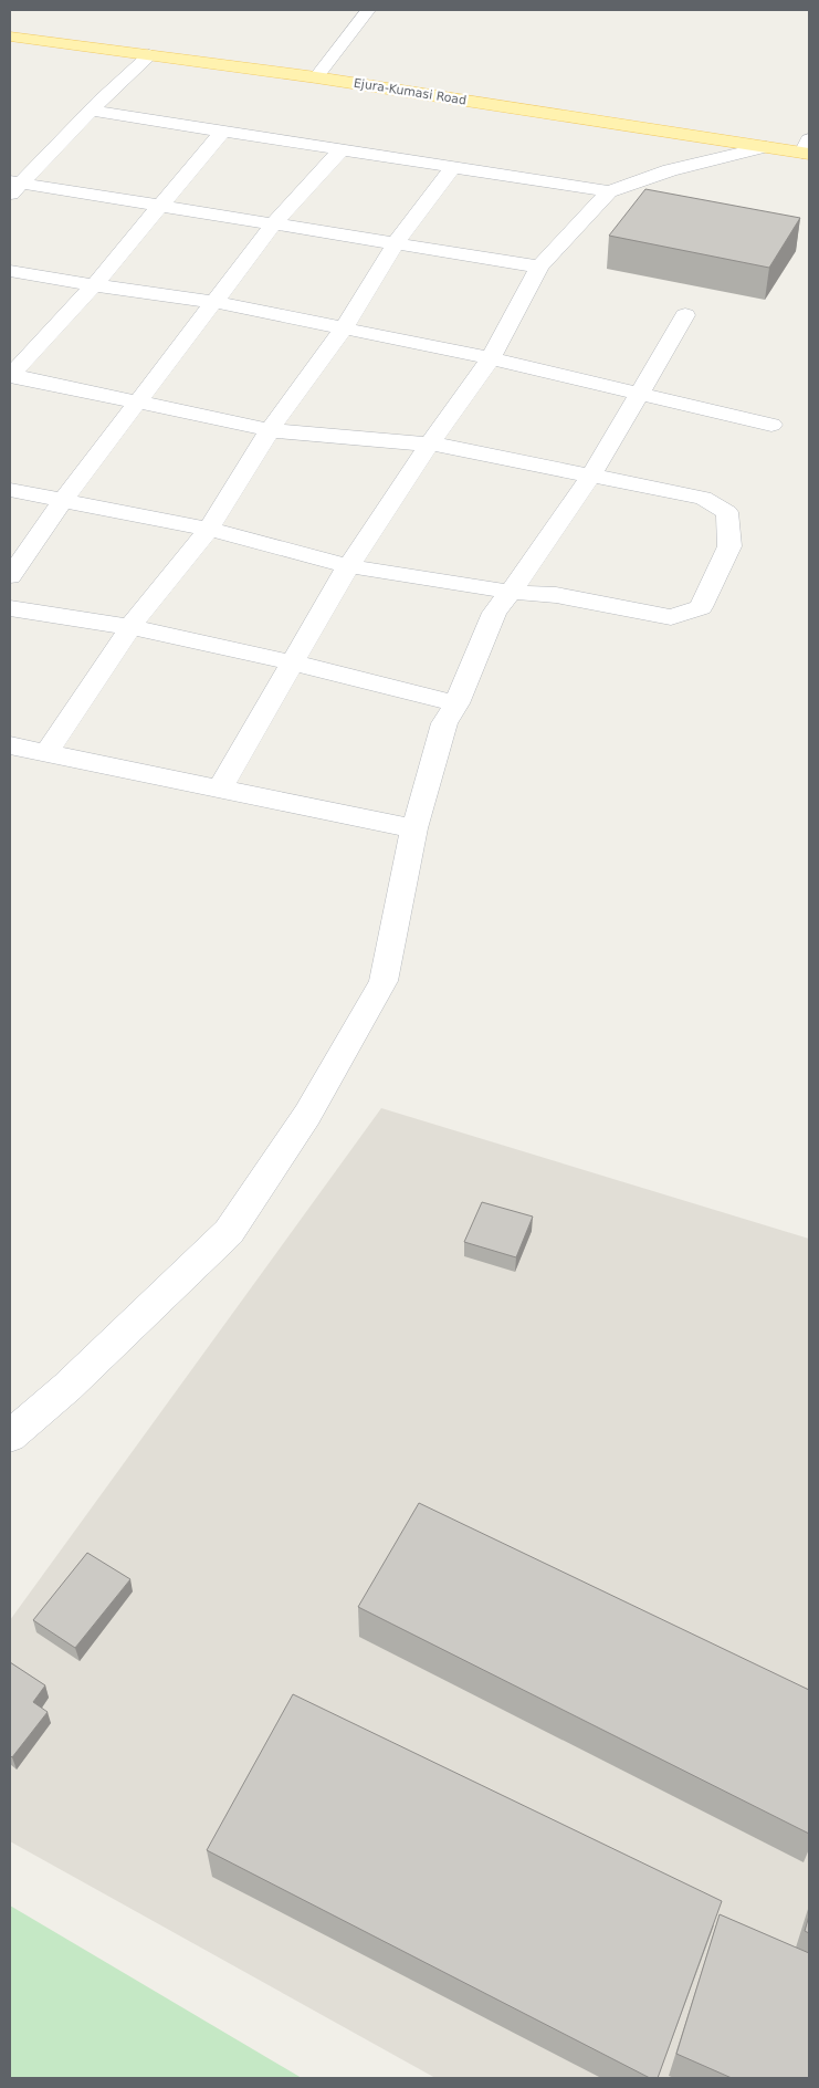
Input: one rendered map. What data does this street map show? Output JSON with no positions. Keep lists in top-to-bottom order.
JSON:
{
  "streets": {
    "main road": ["Ejura-Kumasi Road"]
  }
}
